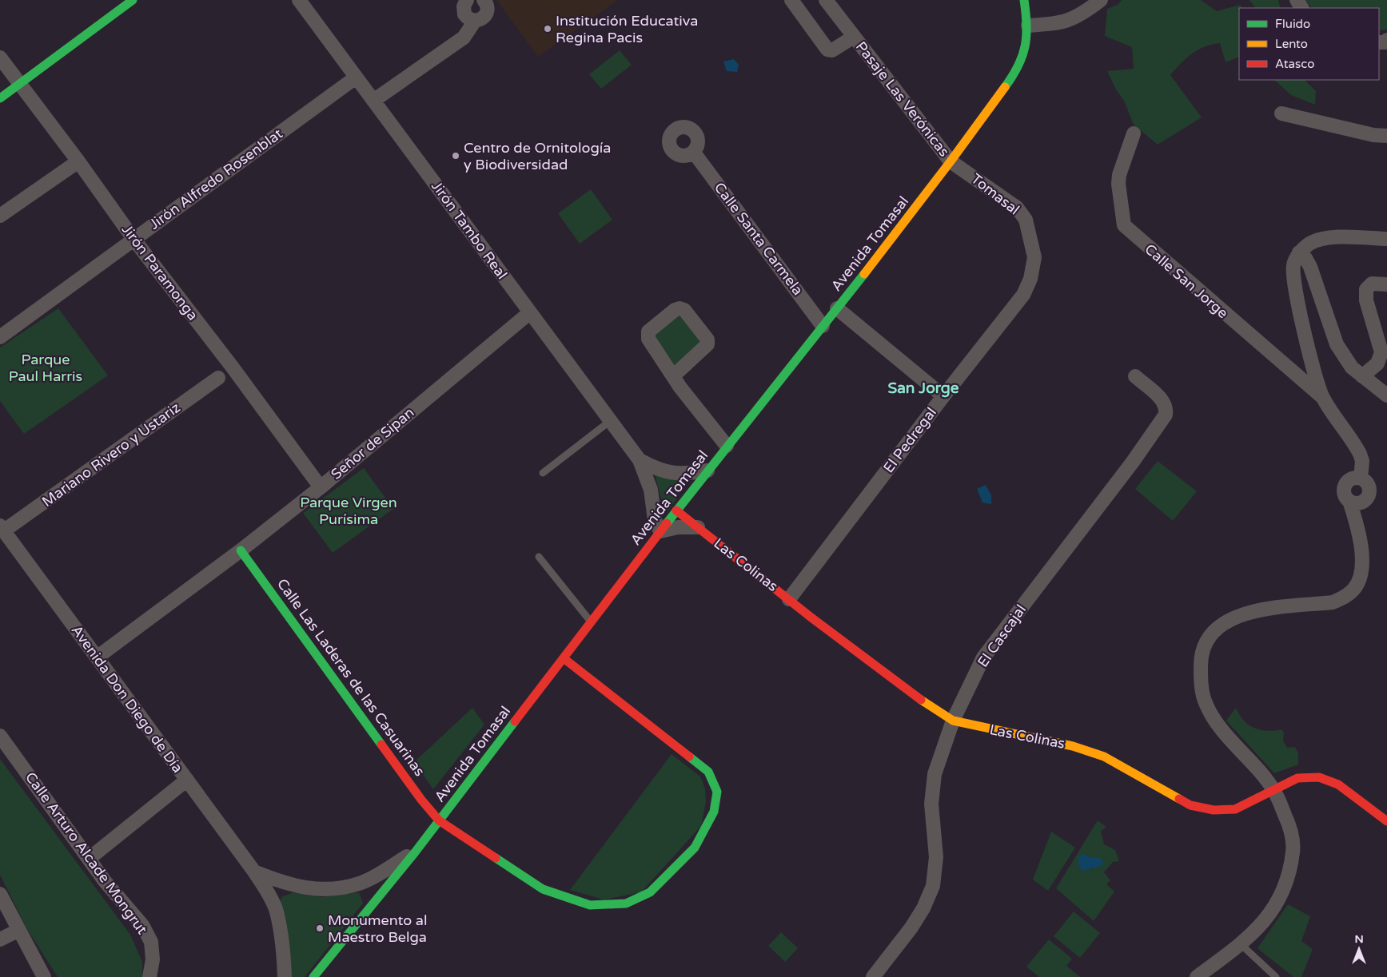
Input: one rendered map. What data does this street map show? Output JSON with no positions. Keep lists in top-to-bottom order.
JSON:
{
  "streets": {
    "street": [
      "Pasaje Las Verónicas",
      "Jirón Alfredo Rosenblat",
      "Tomasal",
      "Jirón Tambo Real",
      "Calle Santa Carmela",
      "Avenida Tomasal",
      "Jirón Paramonga",
      "Calle San Jorge",
      "El Pedregal",
      "Señor de Sipan",
      "Mariano Rivero y Ustariz",
      "Las Colinas",
      "El Cascajal",
      "Calle Las Laderas de las Casuarinas",
      "Avenida Don Diego de Día",
      "Calle Arturo Alcade Mongrut"
    ]
  },
  "crossings": [
    ["Pasaje Las Verónicas", "Tomasal"],
    ["Pasaje Las Verónicas", "Avenida Tomasal"],
    ["Jirón Alfredo Rosenblat", "Jirón Tambo Real"],
    ["Jirón Alfredo Rosenblat", "Jirón Paramonga"],
    ["Tomasal", "Avenida Tomasal"],
    ["Tomasal", "El Pedregal"],
    ["Jirón Tambo Real", "Avenida Tomasal"],
    ["Jirón Tambo Real", "Señor de Sipan"],
    ["Calle Santa Carmela", "Avenida Tomasal"],
    ["Avenida Tomasal", "Las Colinas"],
    ["Avenida Tomasal", "Calle Las Laderas de las Casuarinas"],
    ["Jirón Paramonga", "Señor de Sipan"],
    ["El Pedregal", "Las Colinas"],
    ["Señor de Sipan", "Calle Las Laderas de las Casuarinas"],
    ["Señor de Sipan", "Avenida Don Diego de Día"],
    ["Mariano Rivero y Ustariz", "Avenida Don Diego de Día"],
    ["Las Colinas", "El Cascajal"]
  ],
  "districts": ["San Jorge"],
  "parks": ["Parque Paul Harris", "Parque Virgen Purísima"],
  "places": ["Institución Educativa Regina Pacis", "Centro de Ornitología y Biodiversidad", "Monumento al Maestro Belga"],
  "legend": ["Fluido", "Lento", "Atasco"],
  "north": "top"
}
